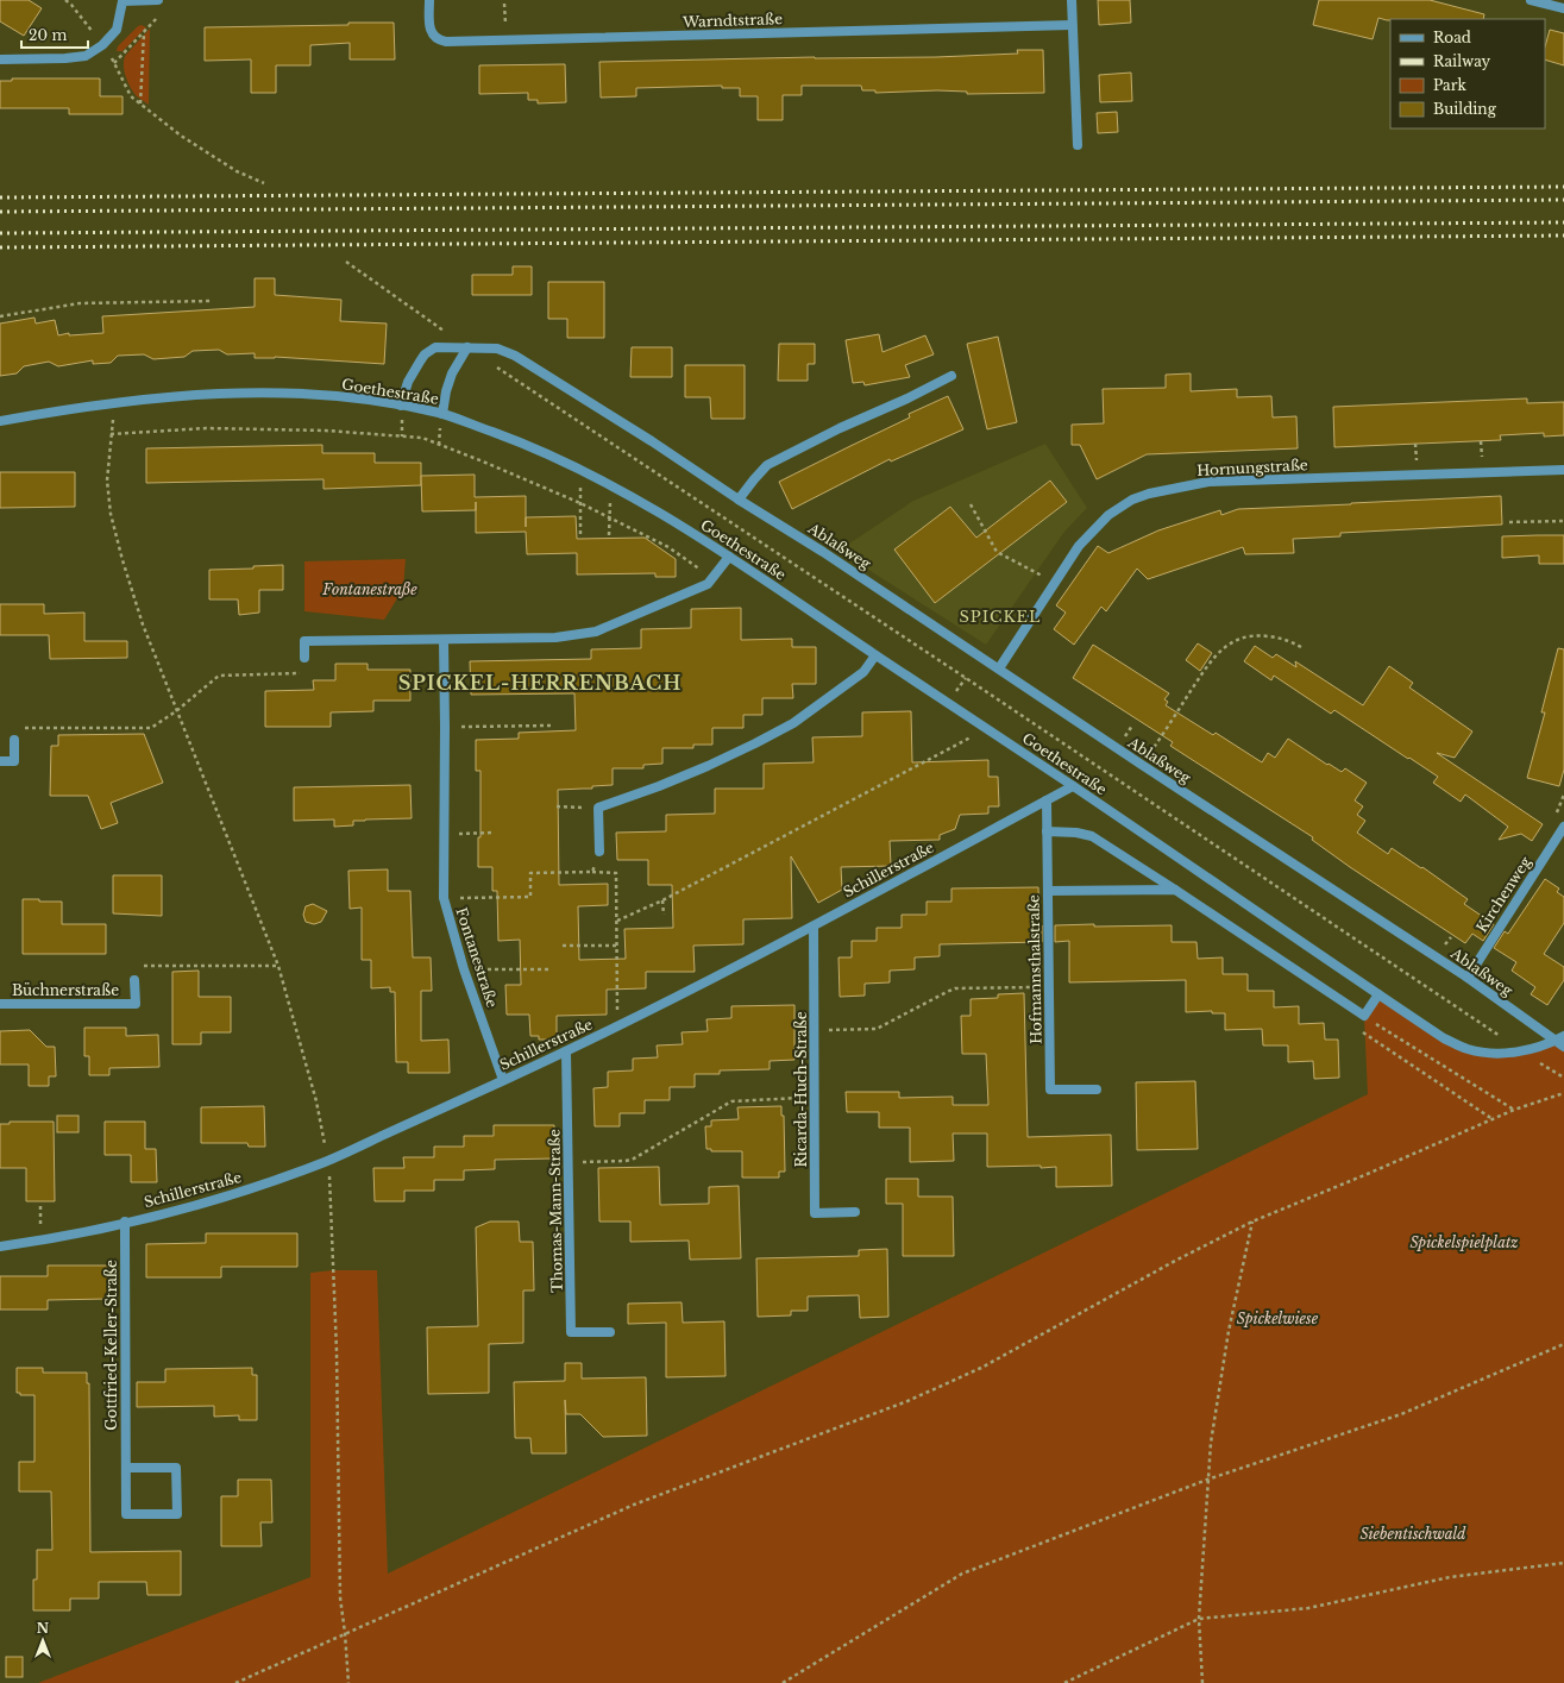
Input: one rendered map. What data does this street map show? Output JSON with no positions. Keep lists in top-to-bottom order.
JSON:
{
  "streets": {
    "street": [
      "Warndtstraße",
      "Goethestraße",
      "Hornungstraße",
      "Ablaßweg",
      "Schillerstraße",
      "Kirchenweg",
      "Fontanestraße",
      "Hofmannsthalstraße",
      "Büchnerstraße",
      "Ricarda-Huch-Straße",
      "Thomas-Mann-Straße",
      "Gottfried-Keller-Straße"
    ]
  },
  "crossings": [
    ["Goethestraße", "Ablaßweg"],
    ["Goethestraße", "Schillerstraße"],
    ["Hornungstraße", "Ablaßweg"],
    ["Ablaßweg", "Kirchenweg"],
    ["Schillerstraße", "Fontanestraße"],
    ["Schillerstraße", "Hofmannsthalstraße"],
    ["Schillerstraße", "Ricarda-Huch-Straße"],
    ["Schillerstraße", "Thomas-Mann-Straße"],
    ["Schillerstraße", "Gottfried-Keller-Straße"]
  ],
  "districts": ["SPICKEL", "SPICKEL-HERRENBACH"],
  "parks": [
    "Fontanestraße",
    "Spickelspielplatz",
    "Spickelwiese",
    "Siebentischwald"
  ],
  "legend": [
    "Road",
    "Railway",
    "Park",
    "Building"
  ],
  "scale_bar": "20 m",
  "north": "top"
}
